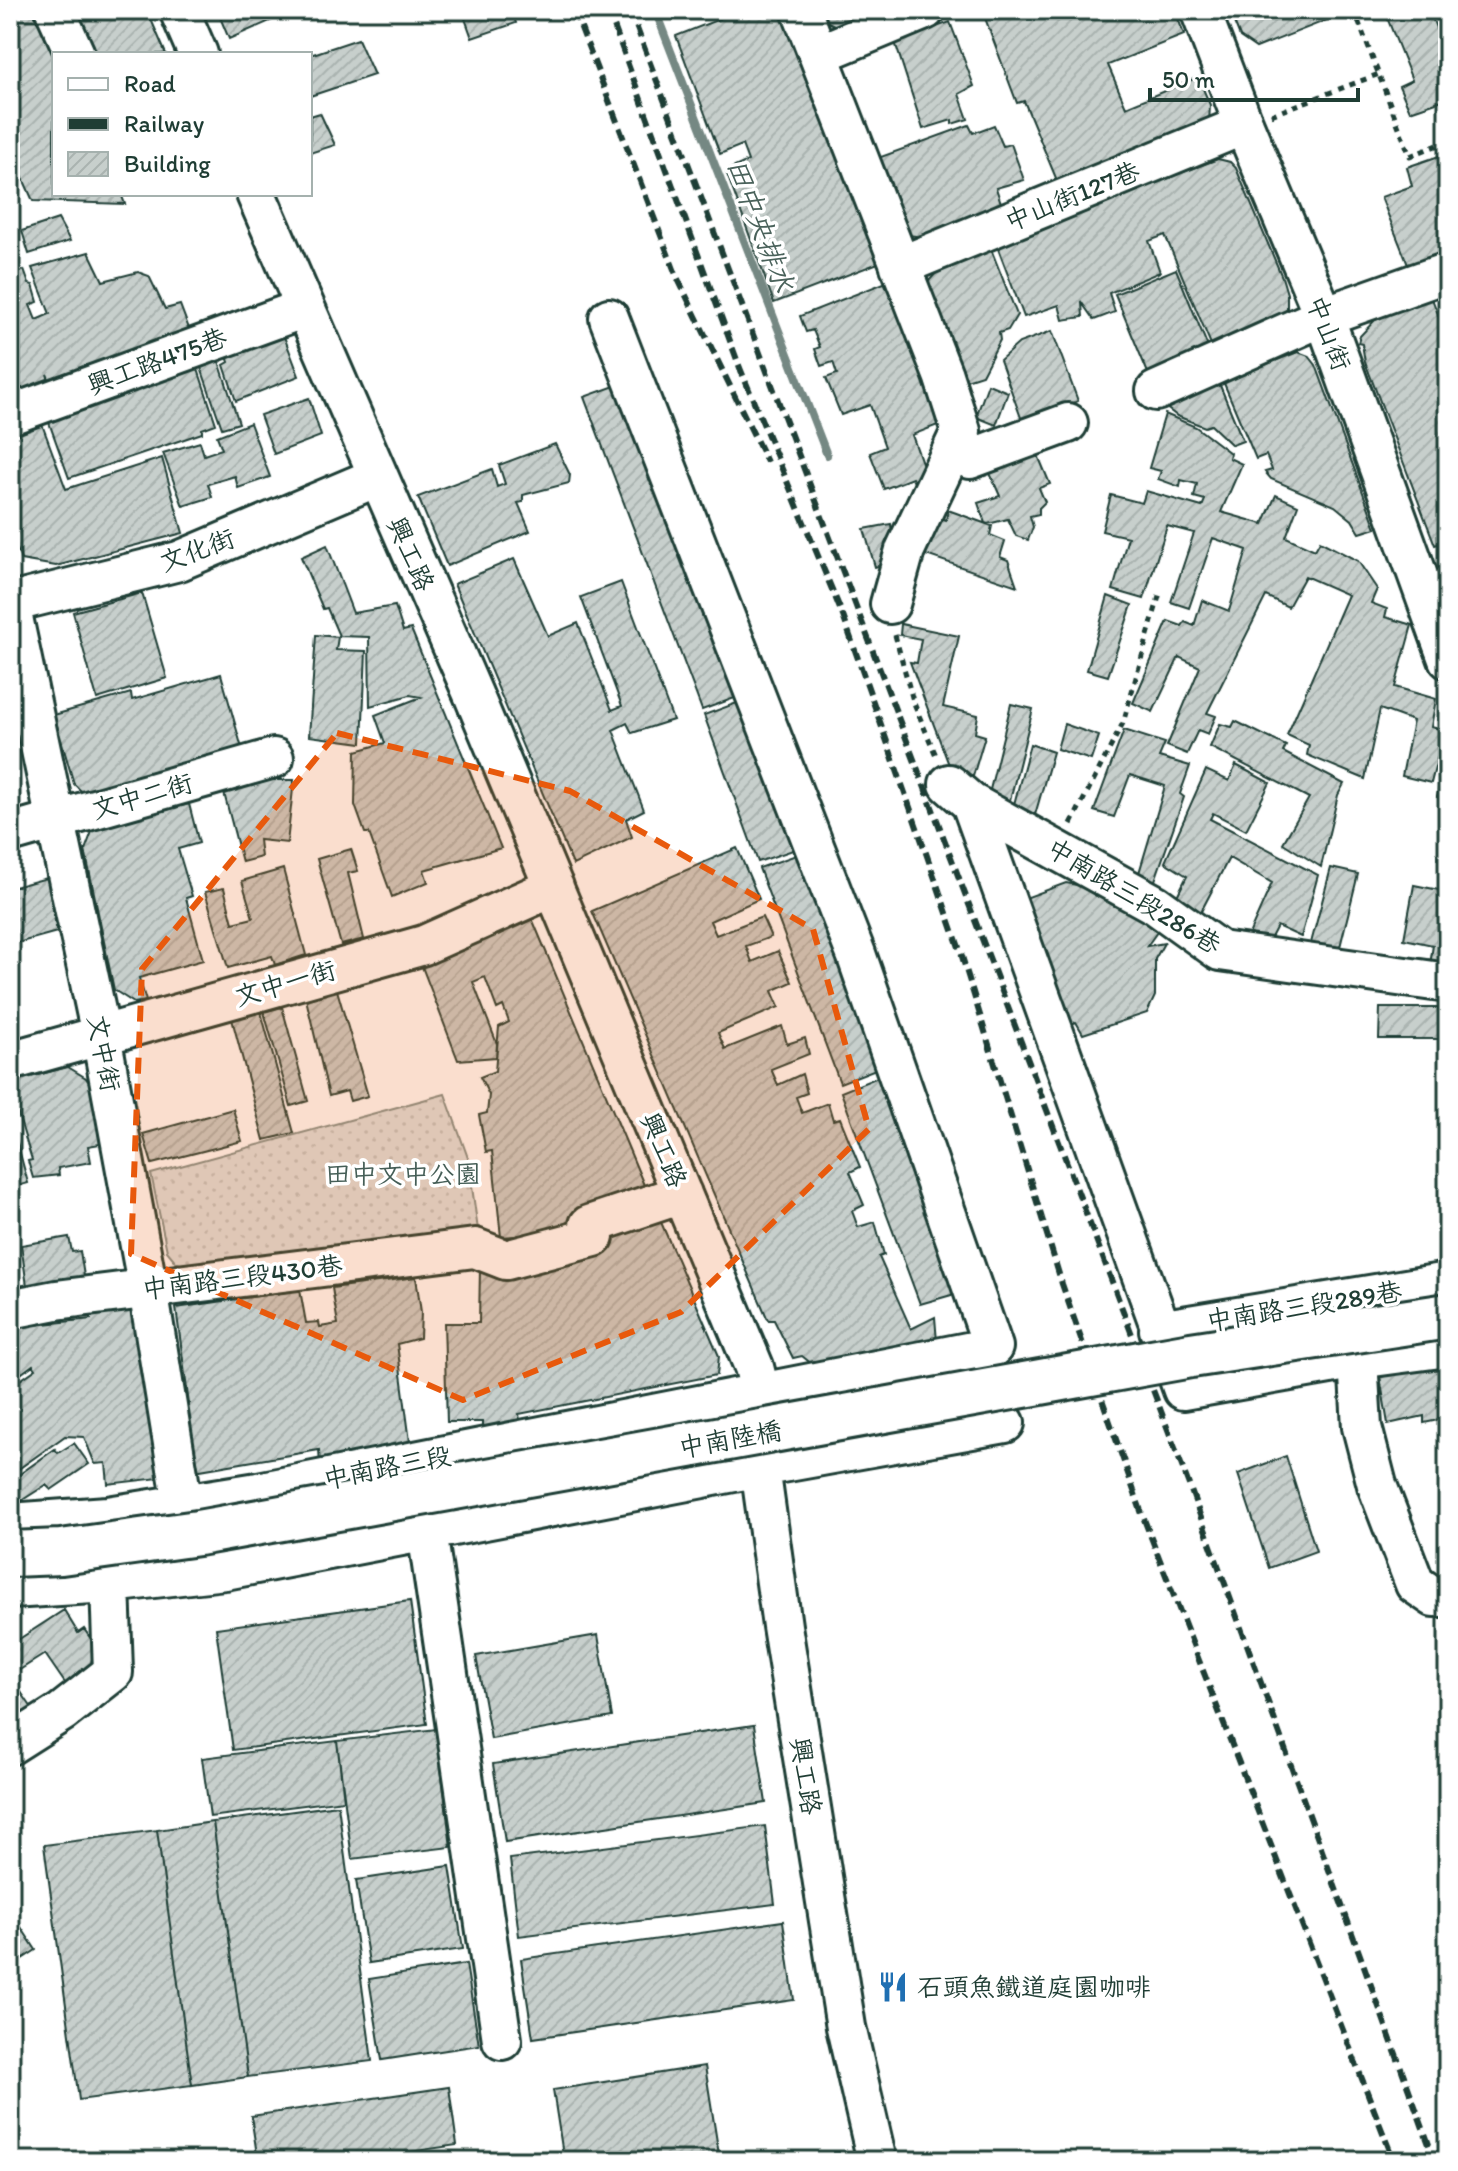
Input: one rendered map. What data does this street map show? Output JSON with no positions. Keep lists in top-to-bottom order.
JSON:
{
  "streets": {
    "main road": ["中南陸橋"],
    "street": [
      "中山街127巷",
      "中山街",
      "興工路475巷",
      "文化街",
      "興工路",
      "文中二街",
      "中南路三段286巷",
      "文中一街",
      "文中街",
      "中南路三段430巷",
      "中南路三段289巷",
      "中南路三段"
    ]
  },
  "crossings": [
    ["中山街127巷", "中山街"],
    ["興工路475巷", "興工路"],
    ["文化街", "興工路"],
    ["文化街", "文中街"],
    ["興工路", "文中一街"],
    ["興工路", "中南路三段430巷"],
    ["興工路", "中南路三段"],
    ["文中二街", "文中街"],
    ["文中一街", "文中街"],
    ["文中街", "中南路三段430巷"],
    ["文中街", "中南路三段"]
  ],
  "water": ["田中央排水"],
  "parks": ["田中文中公園"],
  "places": {
    "restaurant": ["石頭魚鐵道庭園咖啡"]
  },
  "legend": ["Road", "Railway", "Building"],
  "scale_bar": "50 m"
}
